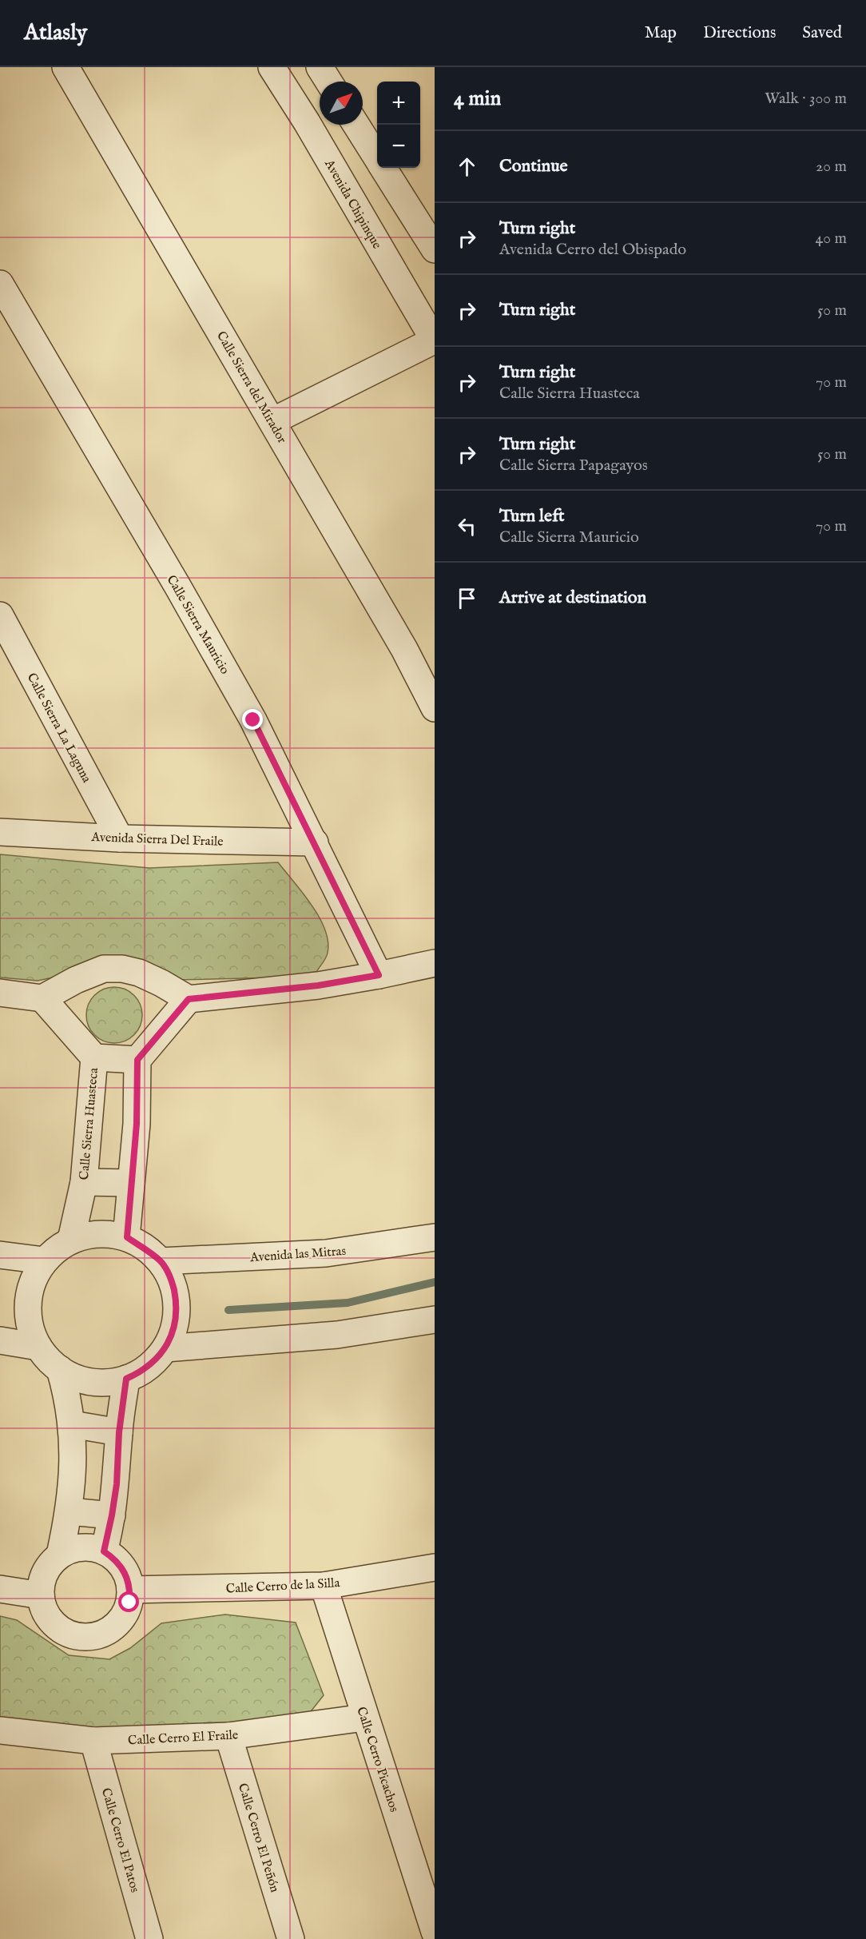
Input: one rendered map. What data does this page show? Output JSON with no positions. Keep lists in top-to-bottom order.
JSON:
{
  "streets": {
    "street": [
      "Avenida Chipinque",
      "Calle Sierra del Mirador",
      "Calle Sierra Mauricio",
      "Calle Sierra La Laguna",
      "Avenida Sierra Del Fraile",
      "Calle Sierra Huasteca",
      "Avenida las Mitras",
      "Calle Cerro de la Silla",
      "Calle Cerro El Fraile",
      "Calle Cerro Picachos",
      "Calle Cerro El Peñón",
      "Calle Cerro El Patos"
    ]
  },
  "crossings": [
    ["Calle Sierra Mauricio", "Avenida Sierra Del Fraile"],
    ["Calle Sierra La Laguna", "Avenida Sierra Del Fraile"],
    ["Calle Sierra Huasteca", "Avenida las Mitras"],
    ["Calle Cerro de la Silla", "Calle Cerro Picachos"],
    ["Calle Cerro El Fraile", "Calle Cerro Picachos"],
    ["Calle Cerro El Fraile", "Calle Cerro El Peñón"],
    ["Calle Cerro El Fraile", "Calle Cerro El Patos"]
  ],
  "north": "top right",
  "page": {
    "header": "Atlasly",
    "nav": ["Map", "Directions", "Saved"],
    "heading": ["4 min", "Walk · 300 m"],
    "map_buttons": ["+", "−"],
    "list": [
      ["Continue", "20 m"],
      ["Turn right", "Avenida Cerro del Obispado", "40 m"],
      ["Turn right", "50 m"],
      ["Turn right", "Calle Sierra Huasteca", "70 m"],
      ["Turn right", "Calle Sierra Papagayos", "50 m"],
      ["Turn left", "Calle Sierra Mauricio", "70 m"],
      "Arrive at destination"
    ]
  }
}
